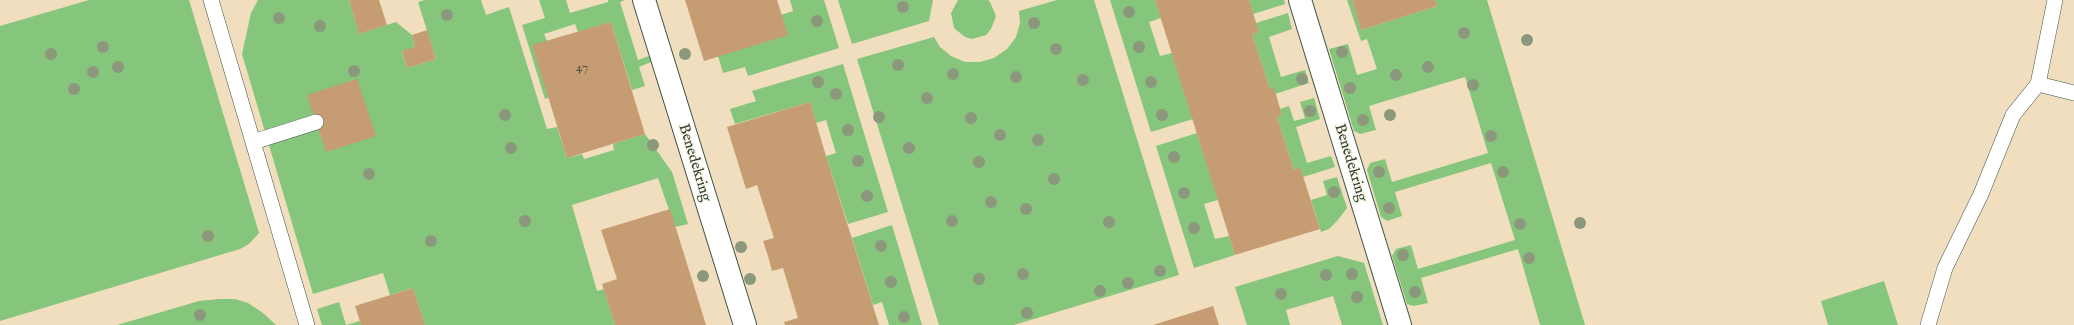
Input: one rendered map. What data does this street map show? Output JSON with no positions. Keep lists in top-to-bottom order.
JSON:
{
  "streets": {
    "street": ["Benedekring"]
  },
  "house_numbers": ["47"]
}
